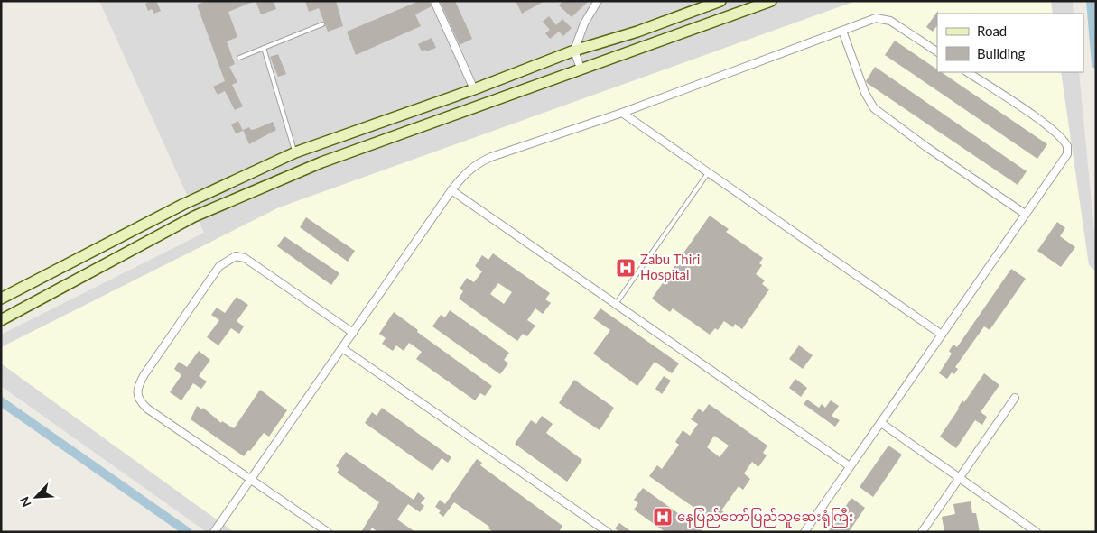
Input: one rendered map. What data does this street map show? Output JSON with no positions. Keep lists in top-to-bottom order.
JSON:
{
  "places": {
    "hospital": ["Zabu Thiri Hospital", "နေပြည်တော်ပြည်သူဆေးရုံကြီး"]
  },
  "legend": ["Road", "Building"],
  "north": "bottom left"
}
